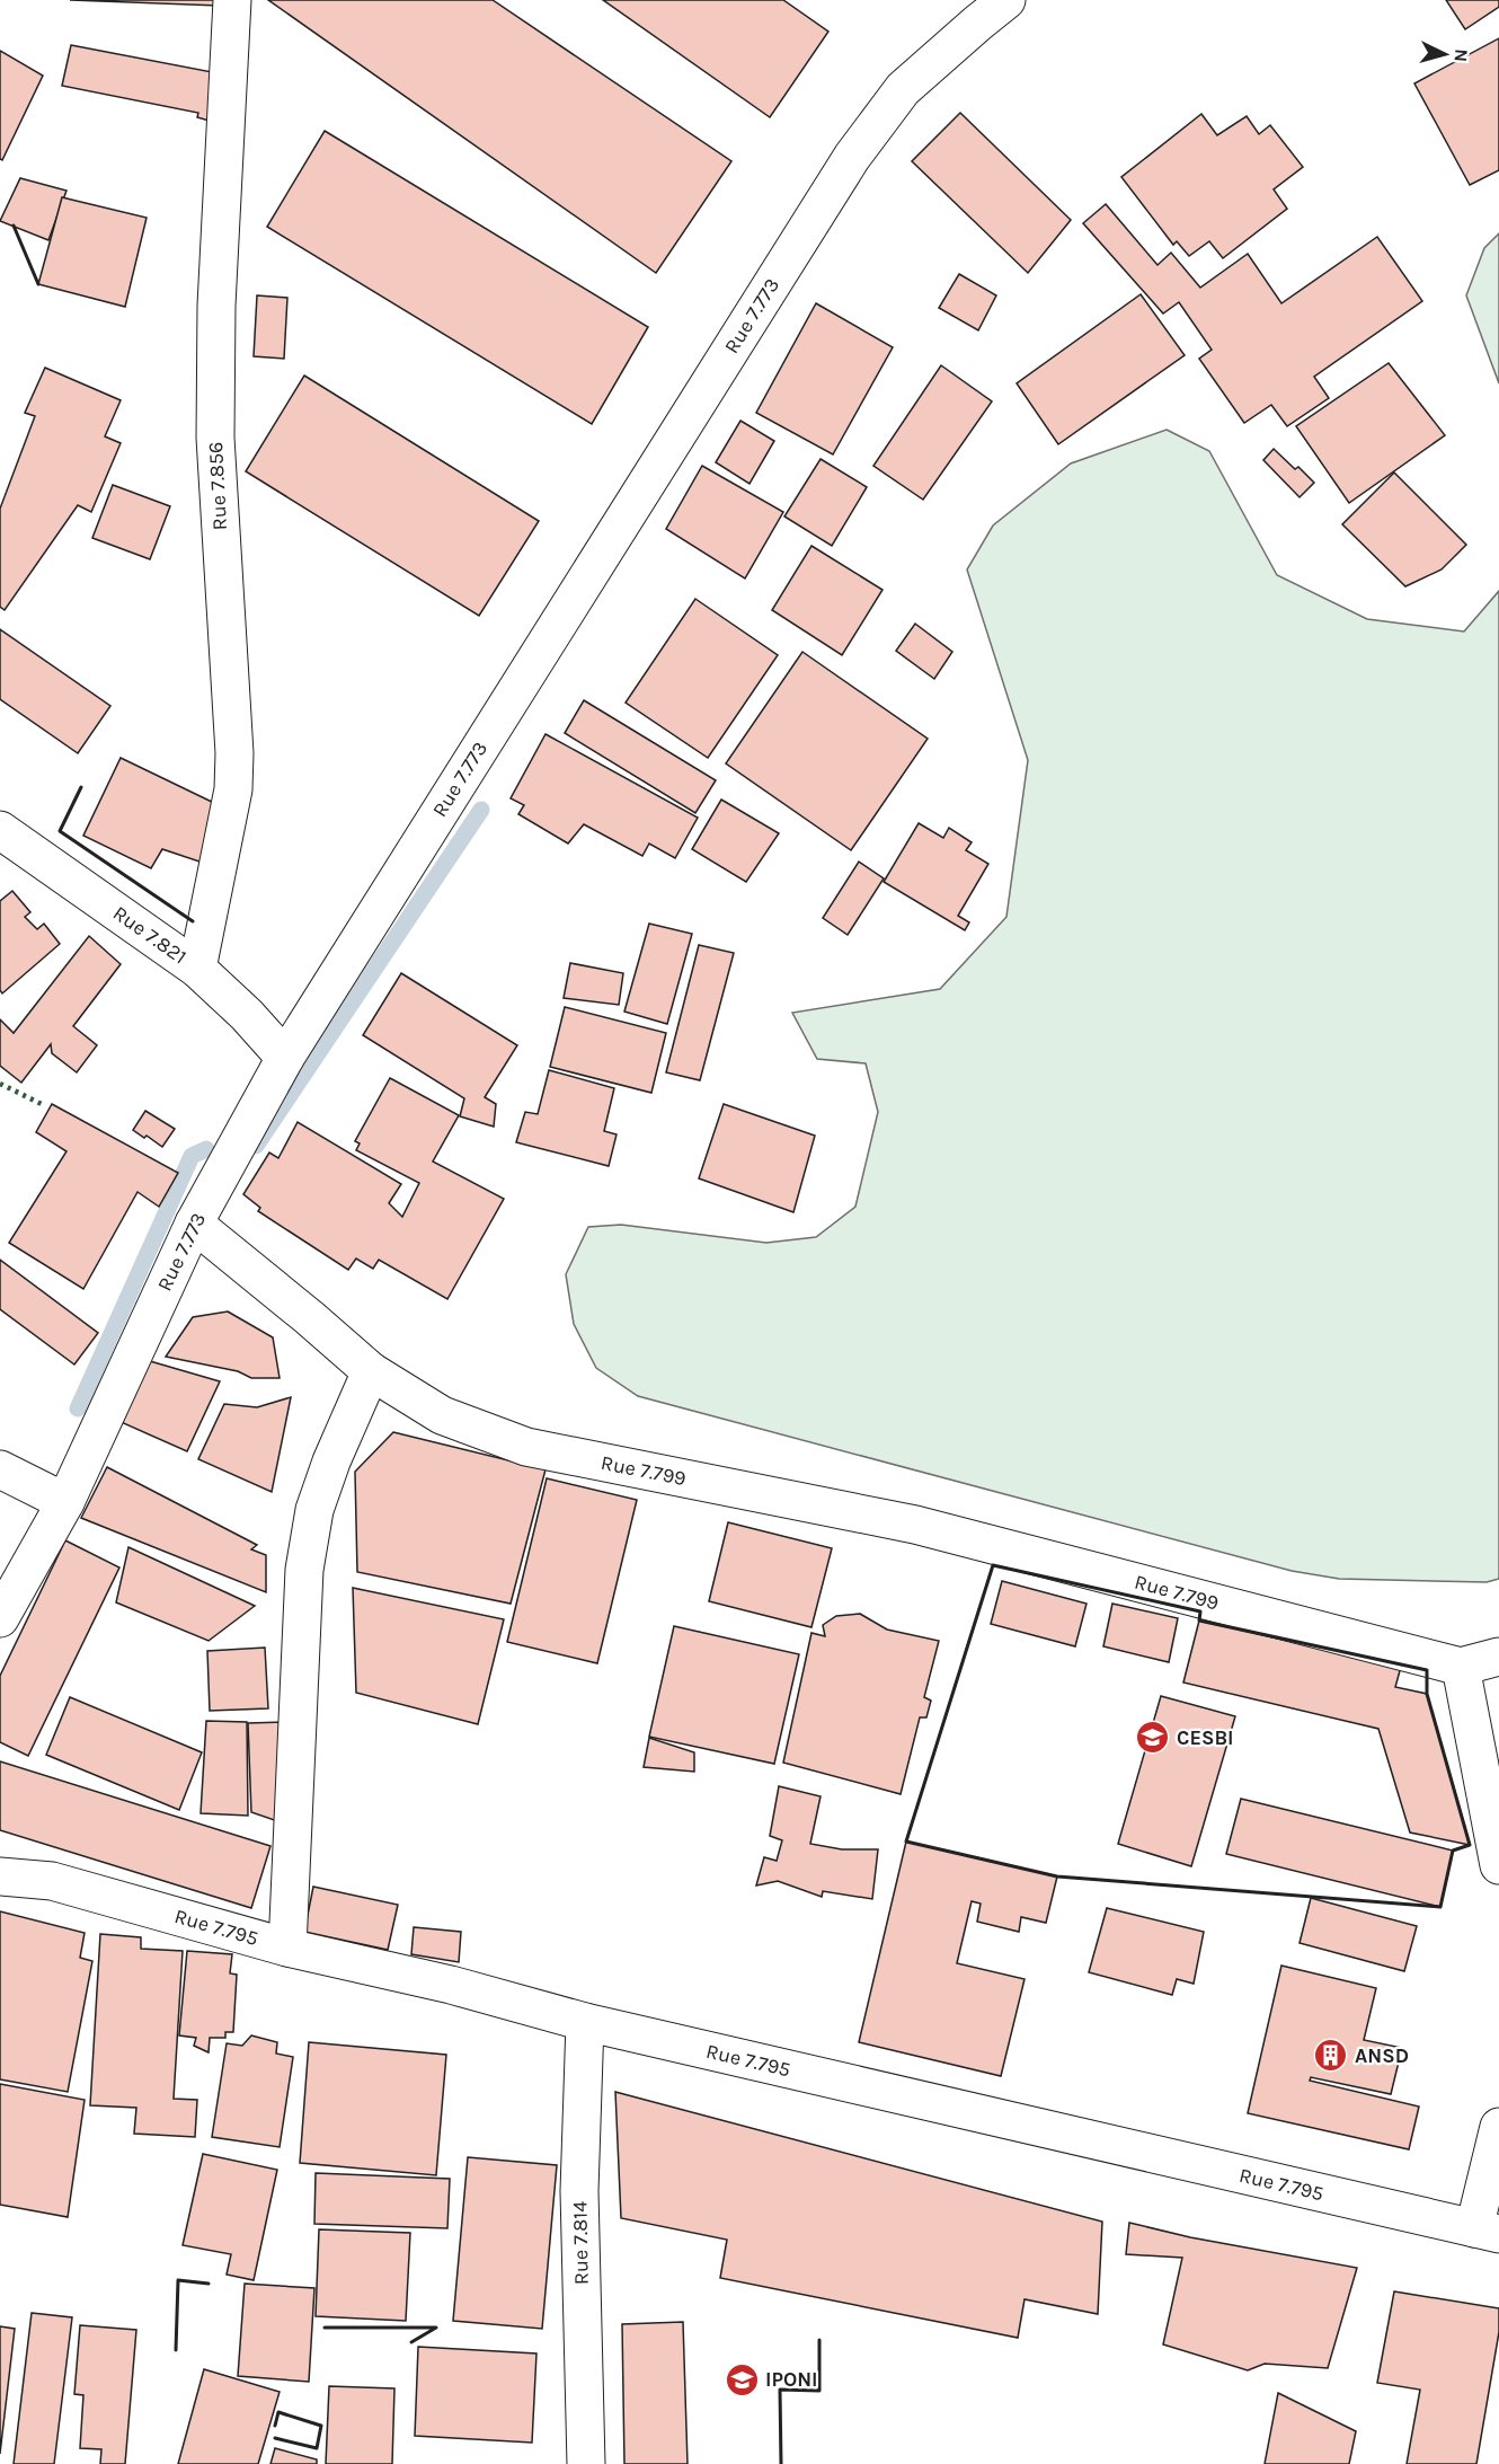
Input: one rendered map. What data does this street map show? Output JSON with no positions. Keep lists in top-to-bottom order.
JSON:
{
  "streets": {
    "street": [
      "Rue 7.773",
      "Rue 7.856",
      "Rue 7.821",
      "Rue 7.799",
      "Rue 7.795",
      "Rue 7.814"
    ]
  },
  "crossings": [
    ["Rue 7.773", "Rue 7.821"],
    ["Rue 7.773", "Rue 7.799"],
    ["Rue 7.856", "Rue 7.821"],
    ["Rue 7.795", "Rue 7.814"]
  ],
  "places": {
    "school or university": ["CESBI", "IPONI"],
    "building": ["ANSD"]
  },
  "north": "right"
}
